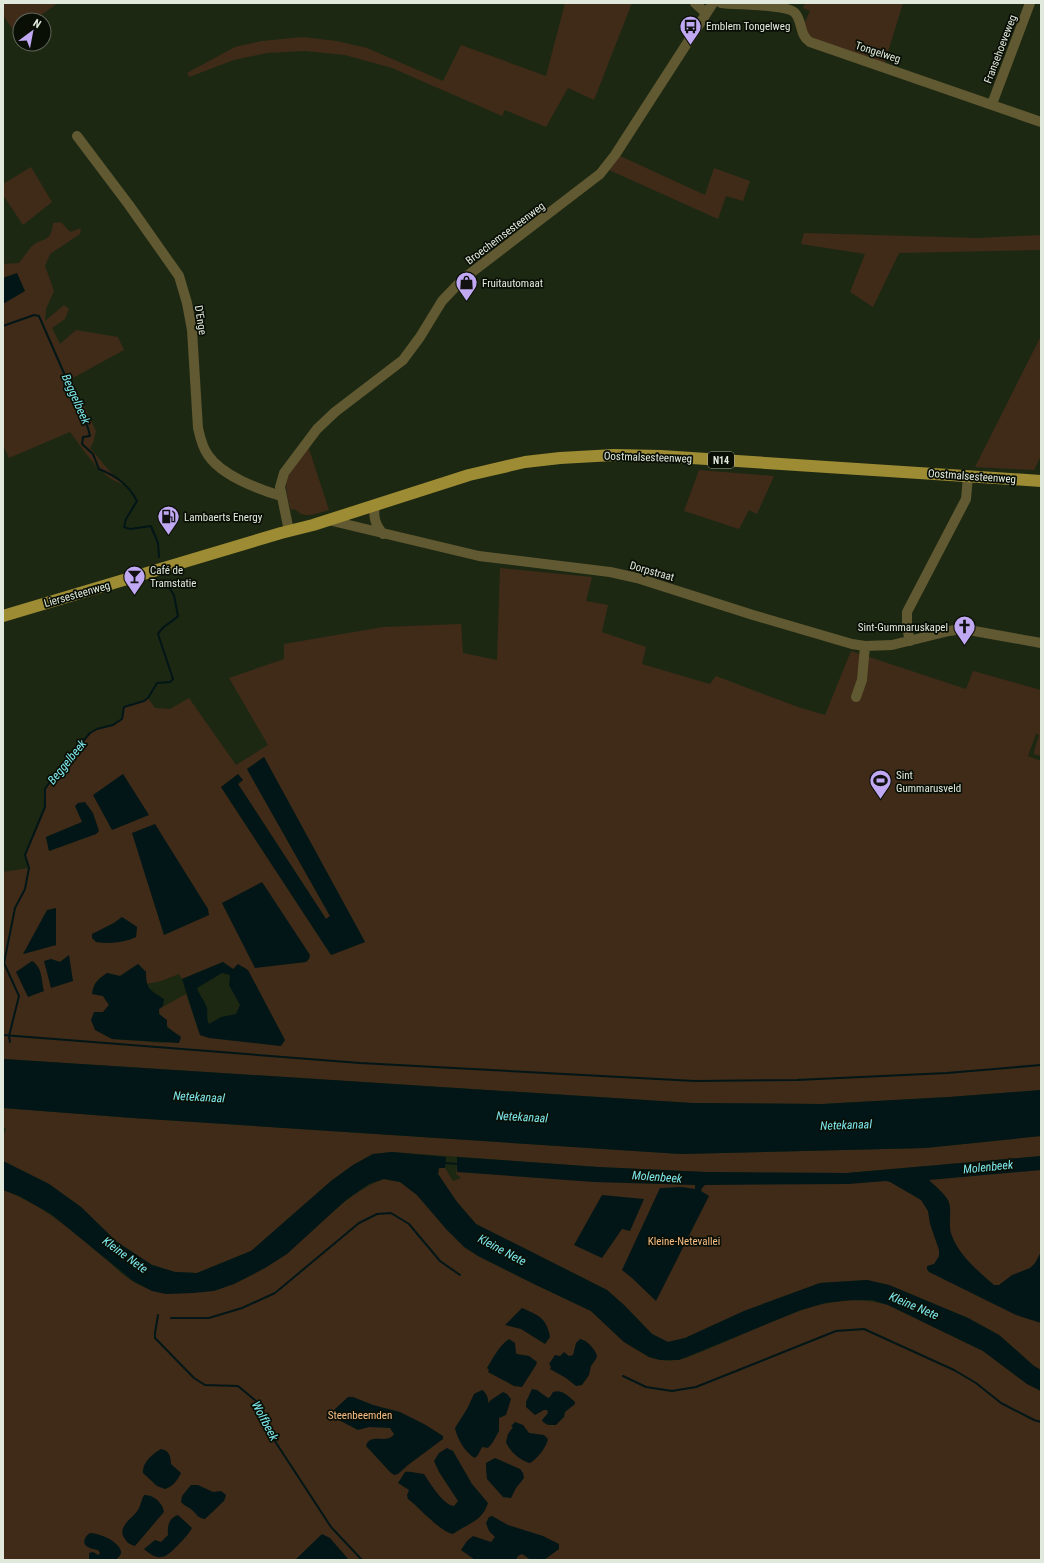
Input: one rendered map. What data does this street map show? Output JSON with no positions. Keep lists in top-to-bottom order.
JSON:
{
  "streets": {
    "main road": ["Oostmalsesteenweg", "N14", "Liersesteenweg"],
    "street": [
      "Fransehoeveweg",
      "Tongelweg",
      "Broechemsesteenweg",
      "D'Enge",
      "Dorpstraat"
    ]
  },
  "crossings": [
    ["Fransehoeveweg", "Tongelweg"],
    ["Broechemsesteenweg", "D'Enge"],
    ["Broechemsesteenweg", "Oostmalsesteenweg"],
    ["Broechemsesteenweg", "Liersesteenweg"],
    ["Oostmalsesteenweg", "Dorpstraat"],
    ["Oostmalsesteenweg", "Liersesteenweg"]
  ],
  "water": [
    "Beggelbeek",
    "Netekanaal",
    "Molenbeek",
    "Kleine Nete",
    "Wolfbeek"
  ],
  "parks": ["Kleine-Netevallei", "Steenbeemden"],
  "places": {
    "bus stop": ["Emblem Tongelweg"],
    "shop": ["Fruitautomaat"],
    "fuel station": ["Lambaerts Energy"],
    "bar": ["Café de Tramstatie"],
    "church": ["Sint-Gummaruskapel"],
    "sports": ["Sint Gummarusveld"]
  },
  "north": "top right"
}
